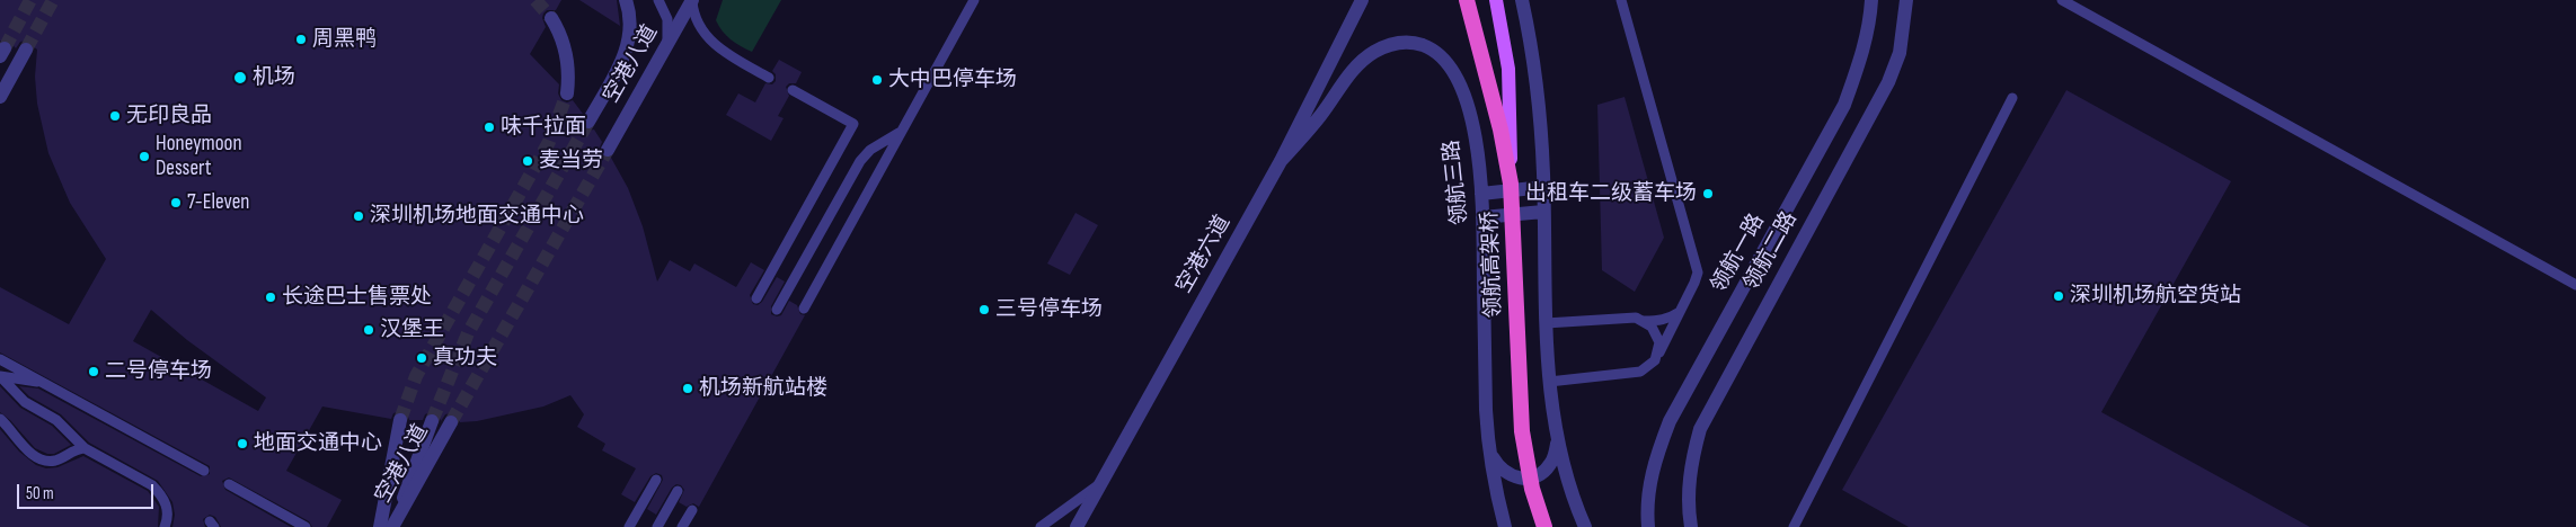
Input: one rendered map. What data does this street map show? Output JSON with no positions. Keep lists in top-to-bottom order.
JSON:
{
  "streets": {
    "highway": ["领航高架桥"],
    "street": [
      "空港八道",
      "领航三路",
      "领航二路",
      "领航一路",
      "空港六道"
    ]
  },
  "crossings": [
    ["领航三路", "空港六道"]
  ],
  "places": [
    "周黑鸭",
    "机场",
    "大中巴停车场",
    "无印良品",
    "味千拉面",
    "Honeymoon Dessert",
    "麦当劳",
    "出租车二级蓄车场",
    "7-Eleven",
    "深圳机场地面交通中心",
    "深圳机场航空货站",
    "长途巴士售票处",
    "三号停车场",
    "汉堡王",
    "真功夫",
    "二号停车场",
    "机场新航站楼",
    "地面交通中心"
  ],
  "scale_bar": "50 m"
}
